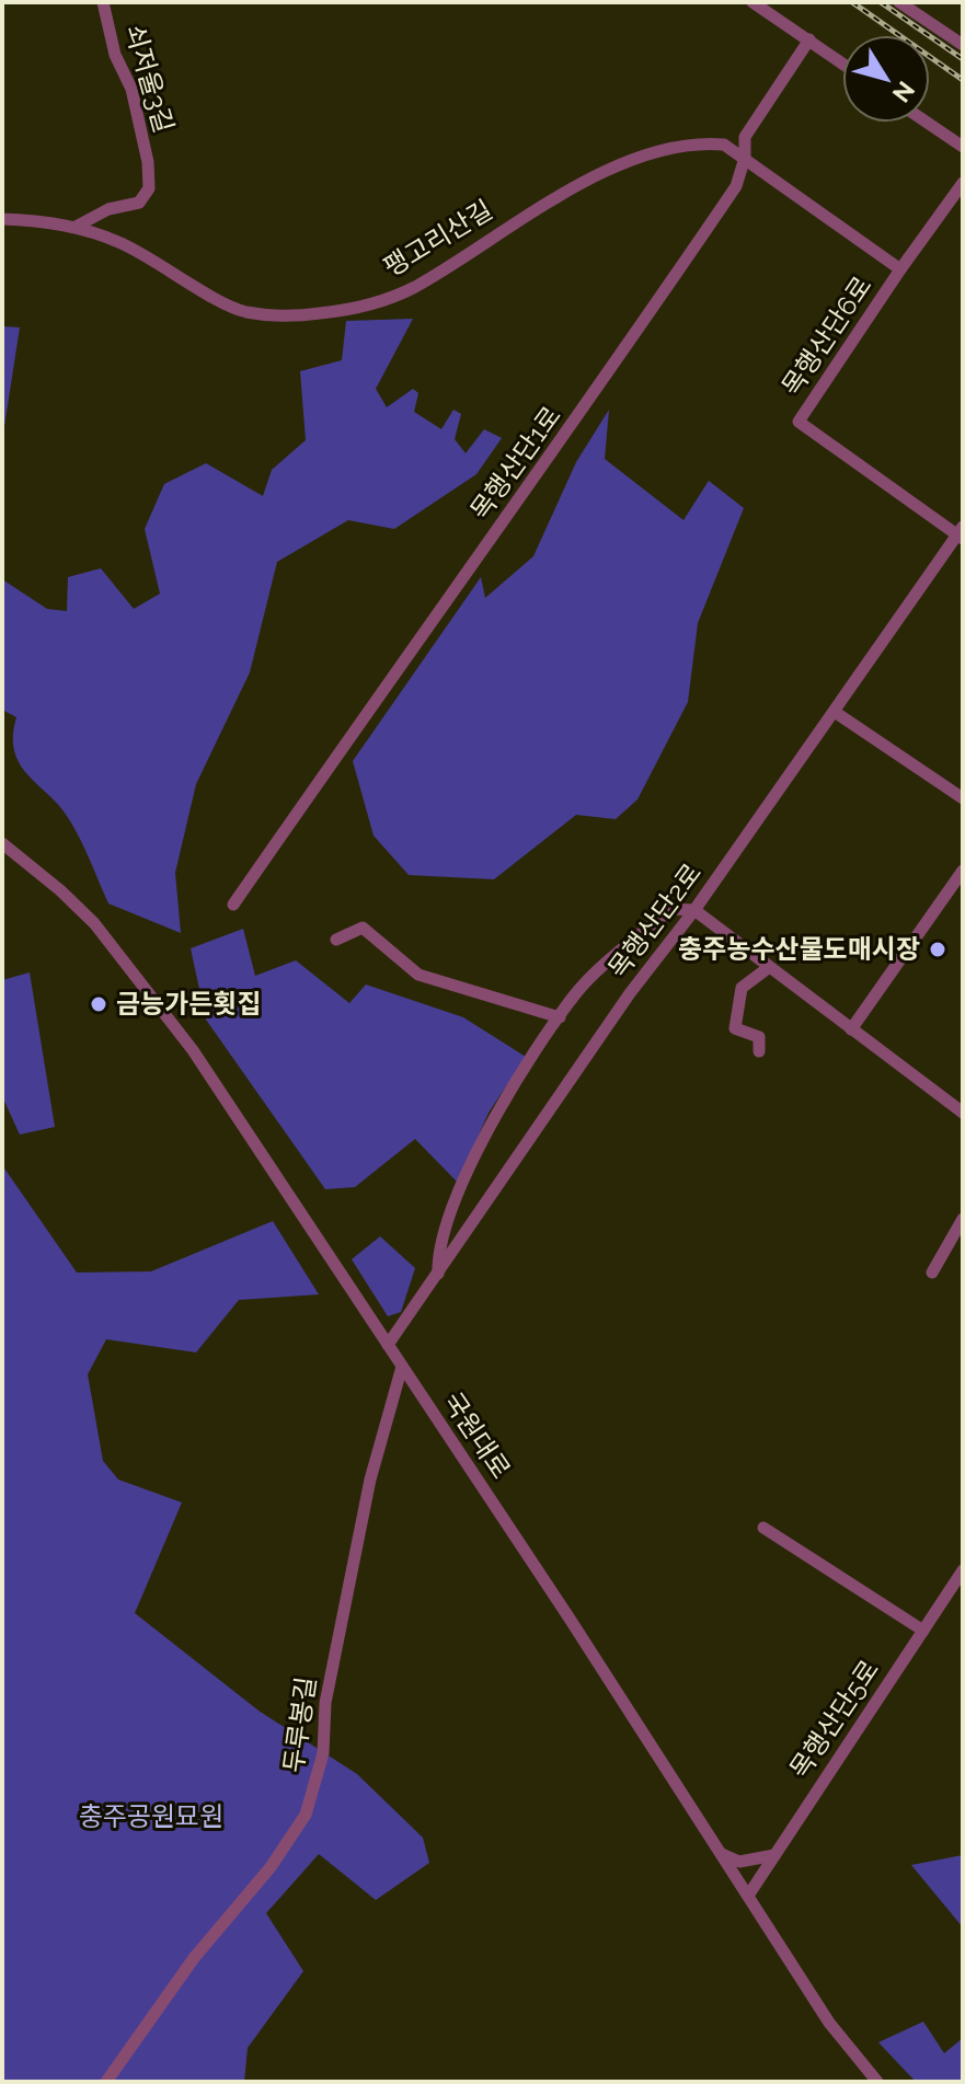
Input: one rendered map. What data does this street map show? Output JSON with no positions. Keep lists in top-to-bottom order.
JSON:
{
  "streets": {
    "street": [
      "쇠저울3길",
      "팽고리산길",
      "목행산단6로",
      "목행산단1로",
      "목행산단2로",
      "국원대로",
      "목행산단5로",
      "두루봉길"
    ]
  },
  "crossings": [
    ["쇠저울3길", "팽고리산길"],
    ["팽고리산길", "목행산단6로"],
    ["팽고리산길", "목행산단1로"],
    ["목행산단6로", "목행산단1로"],
    ["목행산단6로", "목행산단2로"],
    ["목행산단2로", "국원대로"],
    ["국원대로", "목행산단5로"],
    ["국원대로", "두루봉길"]
  ],
  "parks": ["충주공원묘원"],
  "places": ["충주농수산물도매시장", "금능가든횟집"],
  "north": "bottom right"
}
